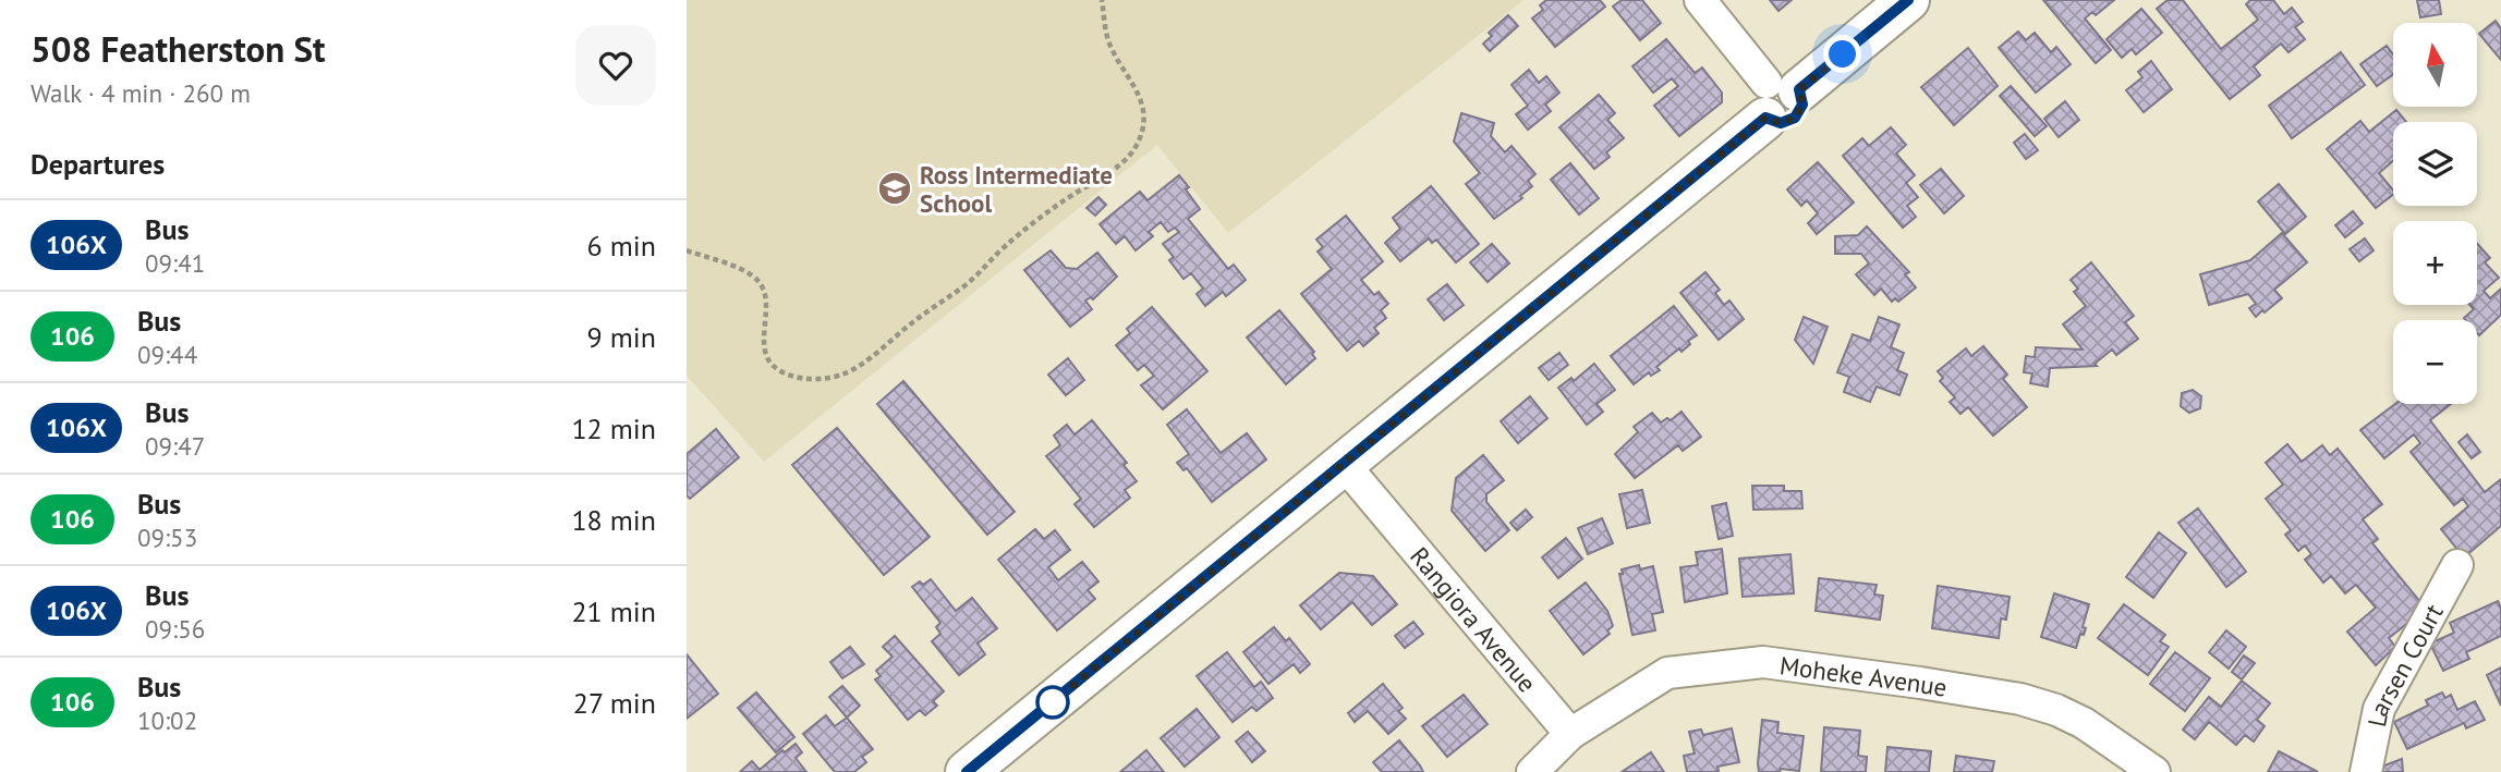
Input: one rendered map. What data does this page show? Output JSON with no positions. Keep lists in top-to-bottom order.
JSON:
{
  "streets": {
    "street": ["Rangiora Avenue", "Larsen Court", "Moheke Avenue"]
  },
  "crossings": [
    ["Rangiora Avenue", "Moheke Avenue"]
  ],
  "places": {
    "school or university": ["Ross Intermediate School"]
  },
  "lines": ["bus line 106X"],
  "north": "top",
  "page": {
    "heading": [
      ["508 Featherston St", "Walk · 4 min · 260 m"],
      "Departures"
    ],
    "map_buttons": ["+", "−"],
    "list": [
      {
        "mark": "106X",
        "name": "Bus",
        "note": "09:41",
        "value": "6 min"
      },
      {
        "mark": "106",
        "name": "Bus",
        "note": "09:44",
        "value": "9 min"
      },
      {
        "mark": "106X",
        "name": "Bus",
        "note": "09:47",
        "value": "12 min"
      },
      {
        "mark": "106",
        "name": "Bus",
        "note": "09:53",
        "value": "18 min"
      },
      {
        "mark": "106X",
        "name": "Bus",
        "note": "09:56",
        "value": "21 min"
      },
      {
        "mark": "106",
        "name": "Bus",
        "note": "10:02",
        "value": "27 min"
      }
    ]
  }
}
